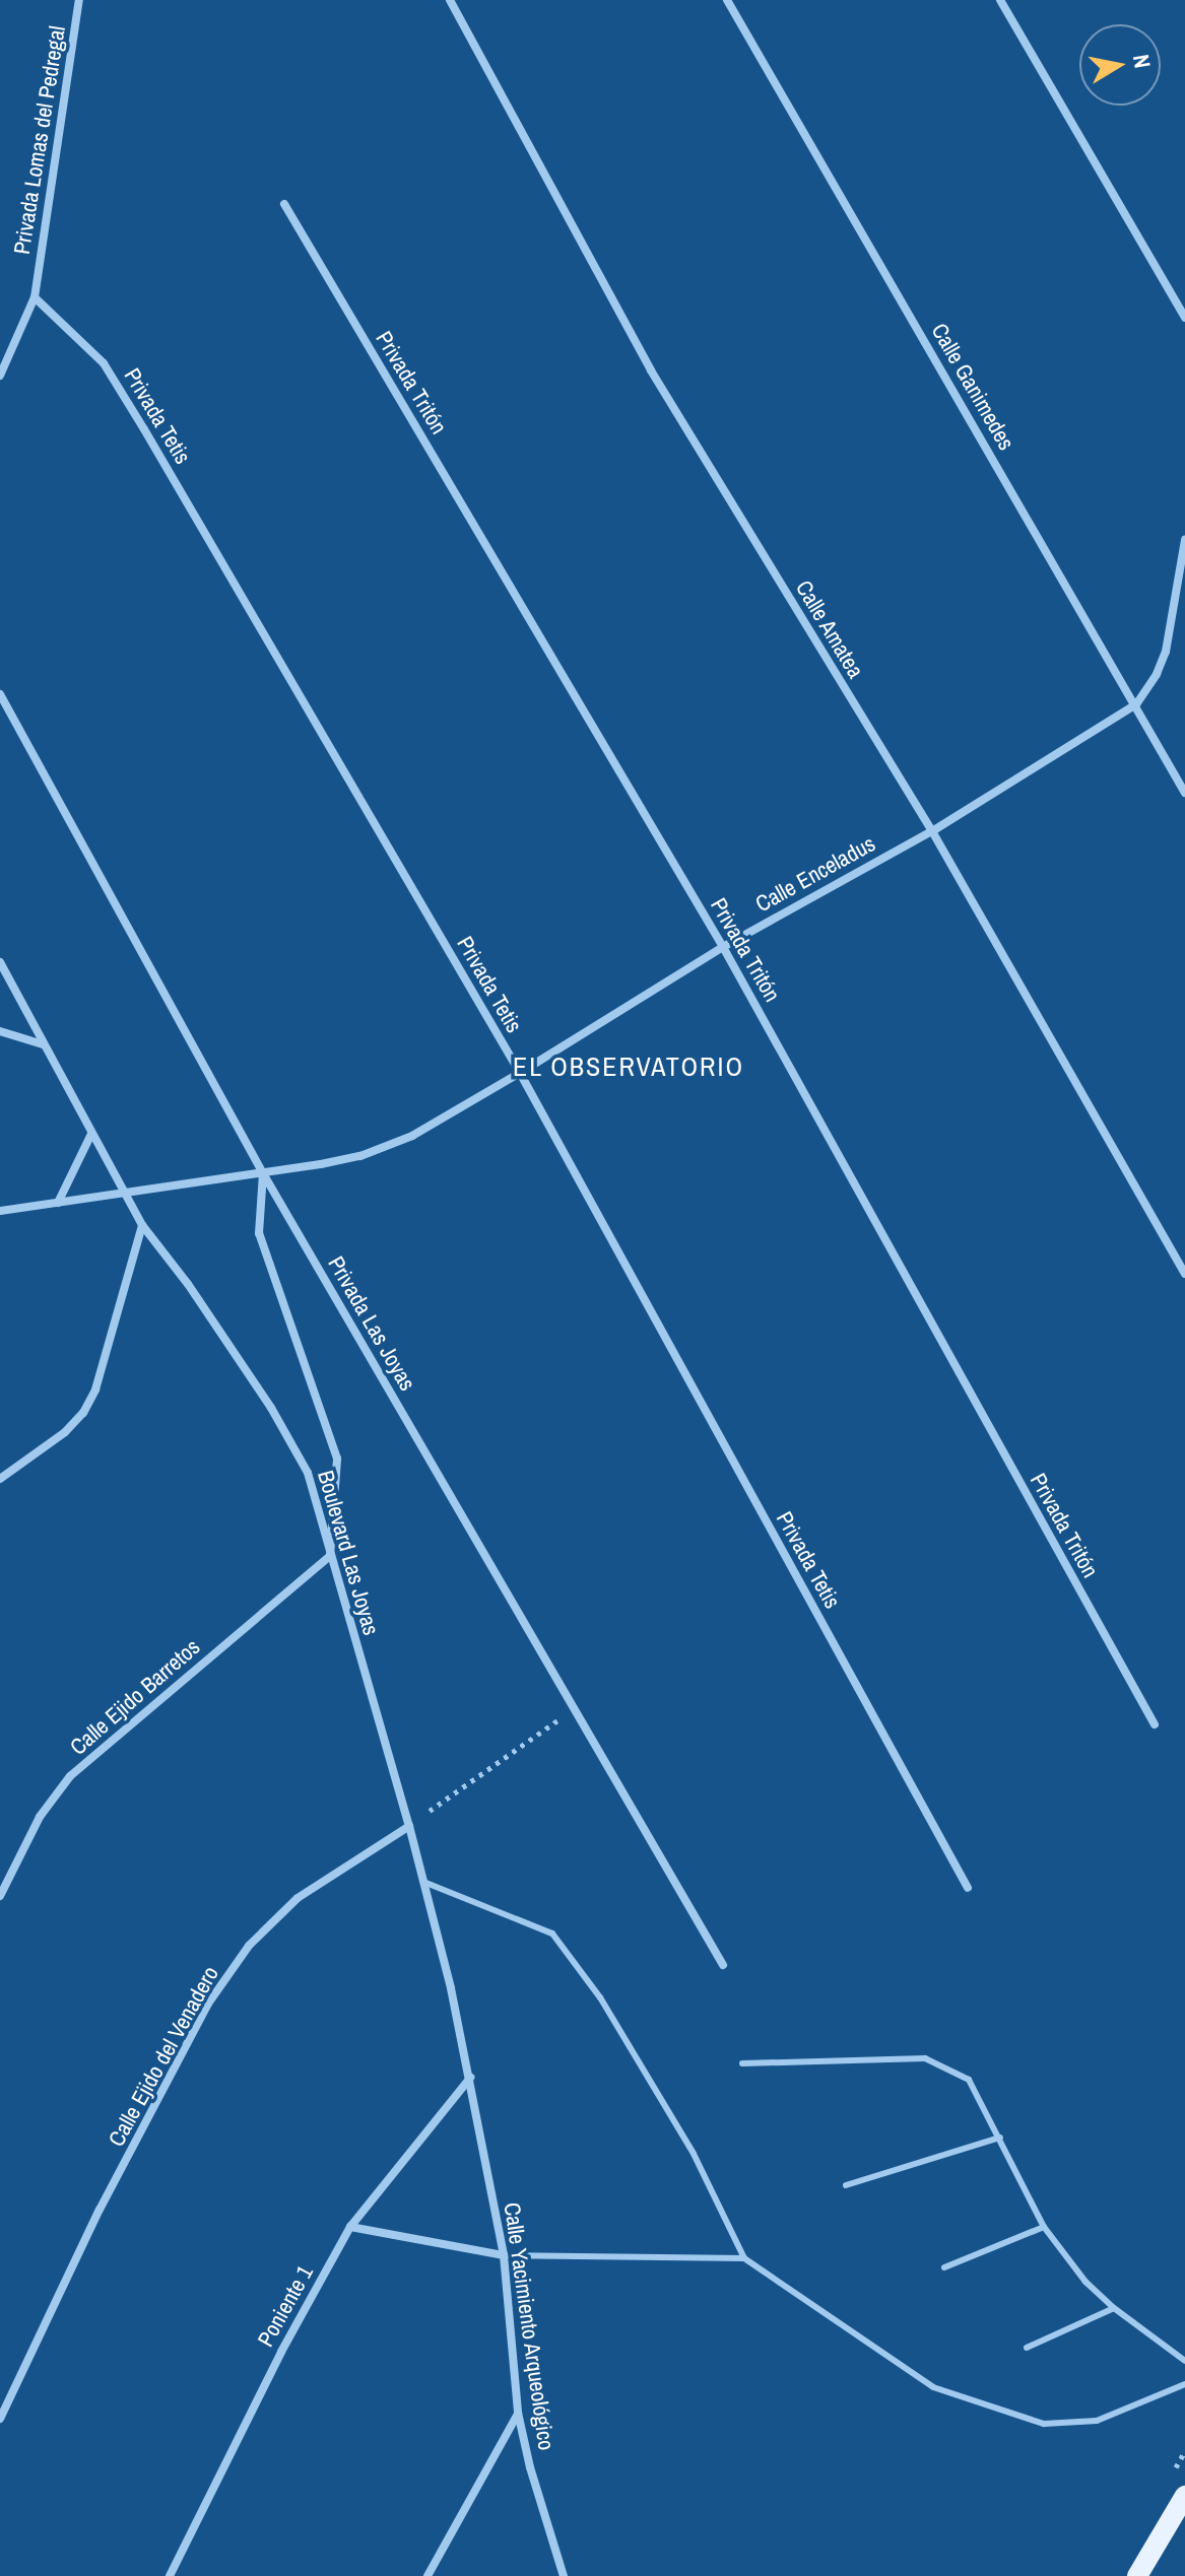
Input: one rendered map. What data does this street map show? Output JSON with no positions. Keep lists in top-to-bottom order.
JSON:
{
  "streets": {
    "street": [
      "Privada Lomas del Pedregal",
      "Privada Tritón",
      "Calle Ganimedes",
      "Privada Tetis",
      "Calle Amatea",
      "Calle Enceladus",
      "Privada Las Joyas",
      "Boulevard Las Joyas",
      "Calle Ejido Barretos",
      "Calle Ejido del Venadero",
      "Poniente 1",
      "Calle Yacimiento Arqueológico"
    ]
  },
  "crossings": [
    ["Privada Lomas del Pedregal", "Privada Tetis"],
    ["Privada Tritón", "Calle Enceladus"],
    ["Calle Ganimedes", "Calle Enceladus"],
    ["Privada Tetis", "Calle Enceladus"],
    ["Calle Amatea", "Calle Enceladus"],
    ["Calle Enceladus", "Privada Las Joyas"],
    ["Calle Enceladus", "Boulevard Las Joyas"],
    ["Boulevard Las Joyas", "Calle Ejido Barretos"],
    ["Boulevard Las Joyas", "Calle Ejido del Venadero"],
    ["Boulevard Las Joyas", "Poniente 1"],
    ["Boulevard Las Joyas", "Calle Yacimiento Arqueológico"],
    ["Poniente 1", "Calle Yacimiento Arqueológico"]
  ],
  "districts": ["EL OBSERVATORIO"],
  "north": "right"
}
